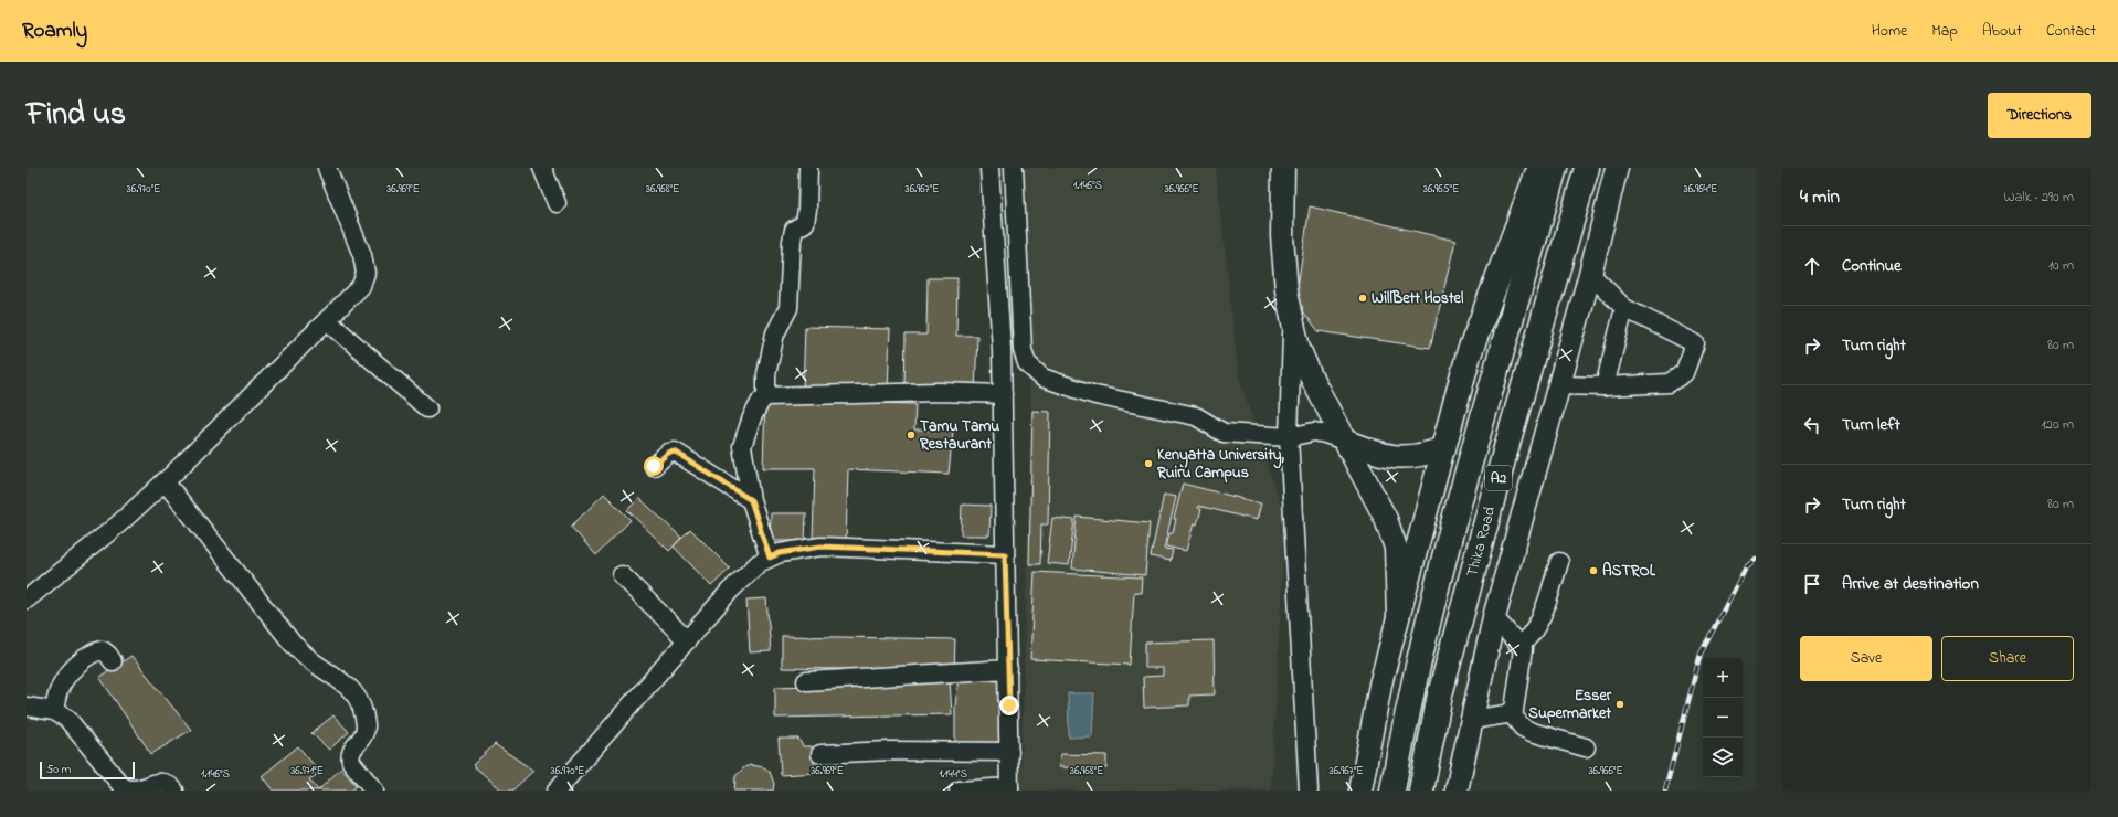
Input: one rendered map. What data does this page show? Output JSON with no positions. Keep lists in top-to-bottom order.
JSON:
{
  "streets": {
    "highway": ["A2", "Thika Road"]
  },
  "places": [
    "WillBett Hostel",
    "Tamu Tamu Restaurant",
    "Kenyatta University, Ruiru Campus",
    "ASTROL",
    "Esser Supermarket"
  ],
  "scale_bar": "50 m",
  "page": {
    "header": "Roamly",
    "nav": [
      "Home",
      "Map",
      "About",
      "Contact"
    ],
    "title": "Find us",
    "buttons": [
      "Directions",
      ["Save", "Share"]
    ],
    "heading": ["4 min", "Walk · 290 m"],
    "list": [
      ["Continue", "10 m"],
      ["Turn right", "80 m"],
      ["Turn left", "120 m"],
      ["Turn right", "80 m"],
      "Arrive at destination"
    ],
    "map_buttons": ["+", "−"],
    "scale": "50 m"
  },
  "coordinates": [
    "1.146°S",
    "36.970°E",
    "36.969°E",
    "36.968°E",
    "36.967°E",
    "36.966°E",
    "36.965°E",
    "36.964°E",
    "36.971°E",
    "1.144°S"
  ]
}
